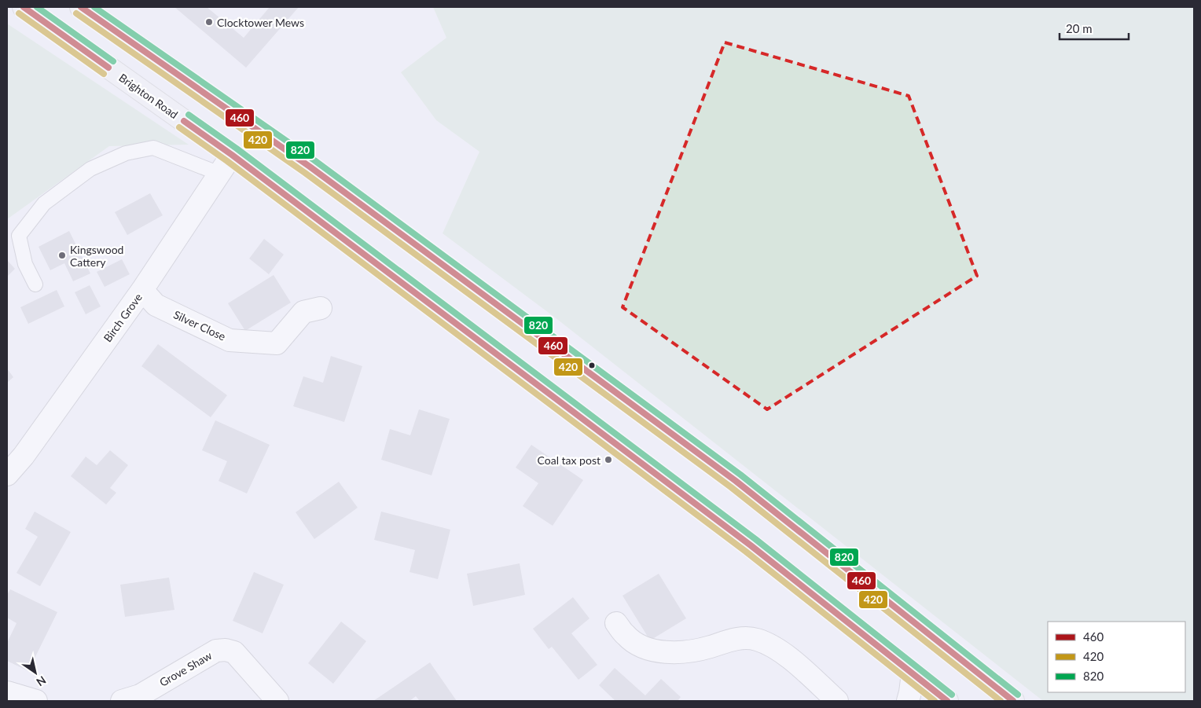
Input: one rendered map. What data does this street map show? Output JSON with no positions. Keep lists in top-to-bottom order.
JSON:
{
  "streets": {
    "highway": ["Brighton Road"],
    "street": ["Birch Grove", "Silver Close", "Grove Shaw"]
  },
  "crossings": [
    ["Brighton Road", "Birch Grove"],
    ["Birch Grove", "Silver Close"]
  ],
  "places": ["Clocktower Mews", "Kingswood Cattery", "Coal tax post"],
  "lines": ["transit line 460", "transit line 820", "transit line 420"],
  "legend": ["460", "420", "820"],
  "scale_bar": "20 m",
  "north": "bottom right"
}
